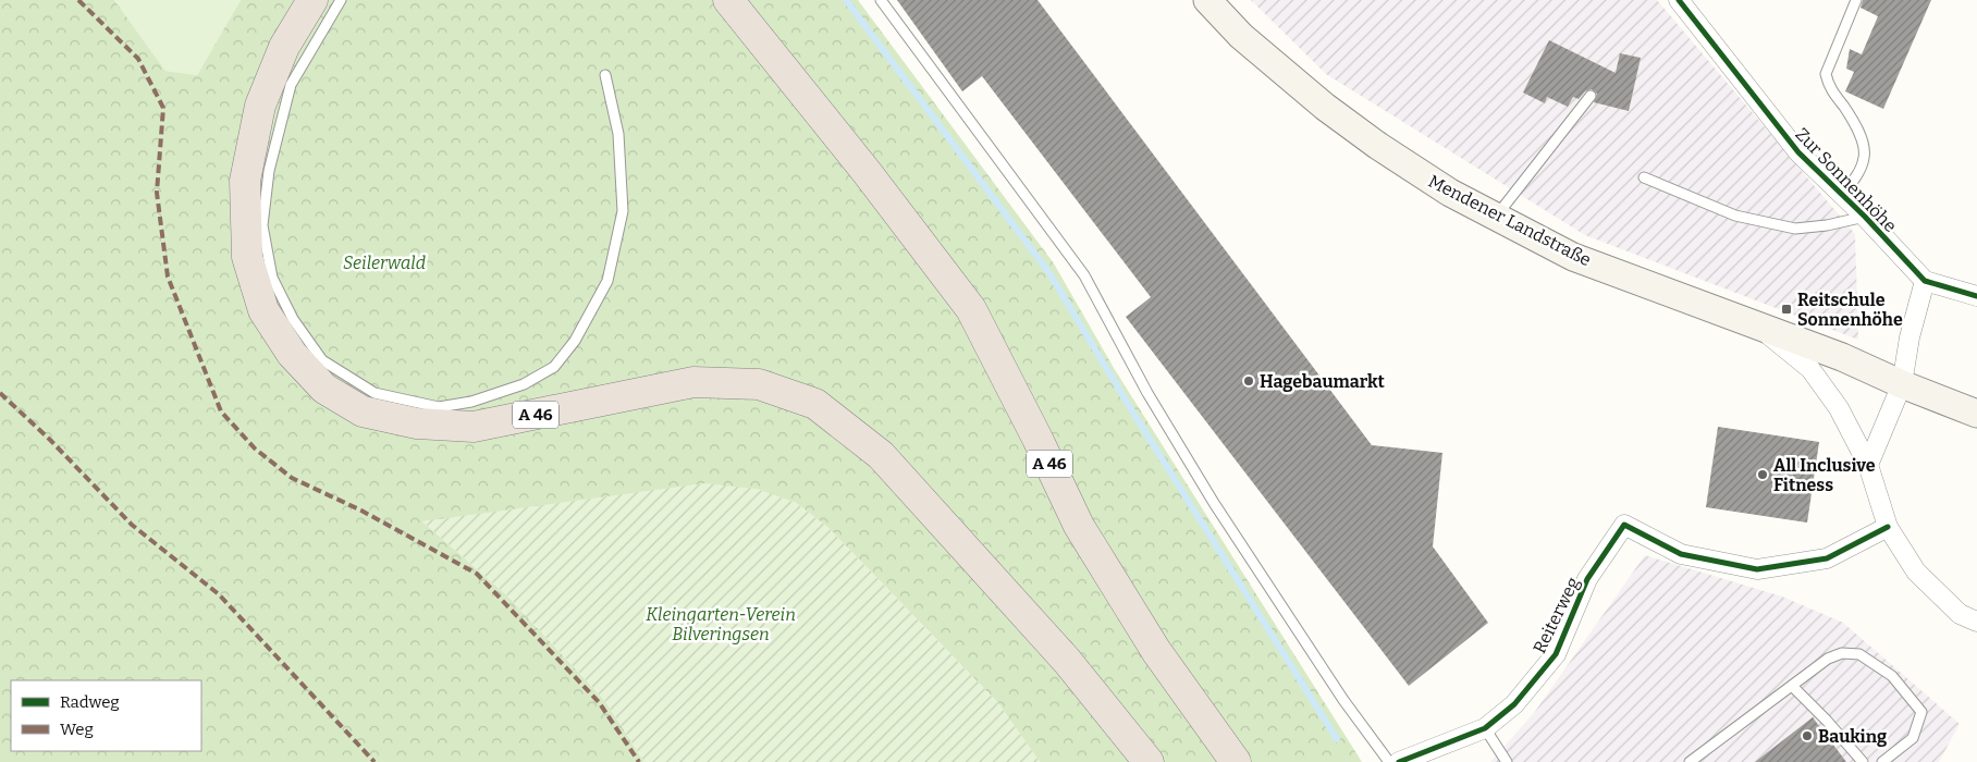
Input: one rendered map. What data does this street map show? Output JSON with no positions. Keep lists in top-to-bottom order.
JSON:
{
  "streets": {
    "highway": ["A 46"],
    "main road": ["Mendener Landstraße"],
    "street": ["Zur Sonnenhöhe", "Reiterweg"]
  },
  "parks": ["Seilerwald", "Kleingarten-Verein Bilveringsen"],
  "places": {
    "transit": ["Reitschule Sonnenhöhe"],
    "other": ["Hagebaumarkt", "All Inclusive Fitness", "Bauking"]
  },
  "legend": ["Radweg", "Weg"]
}
